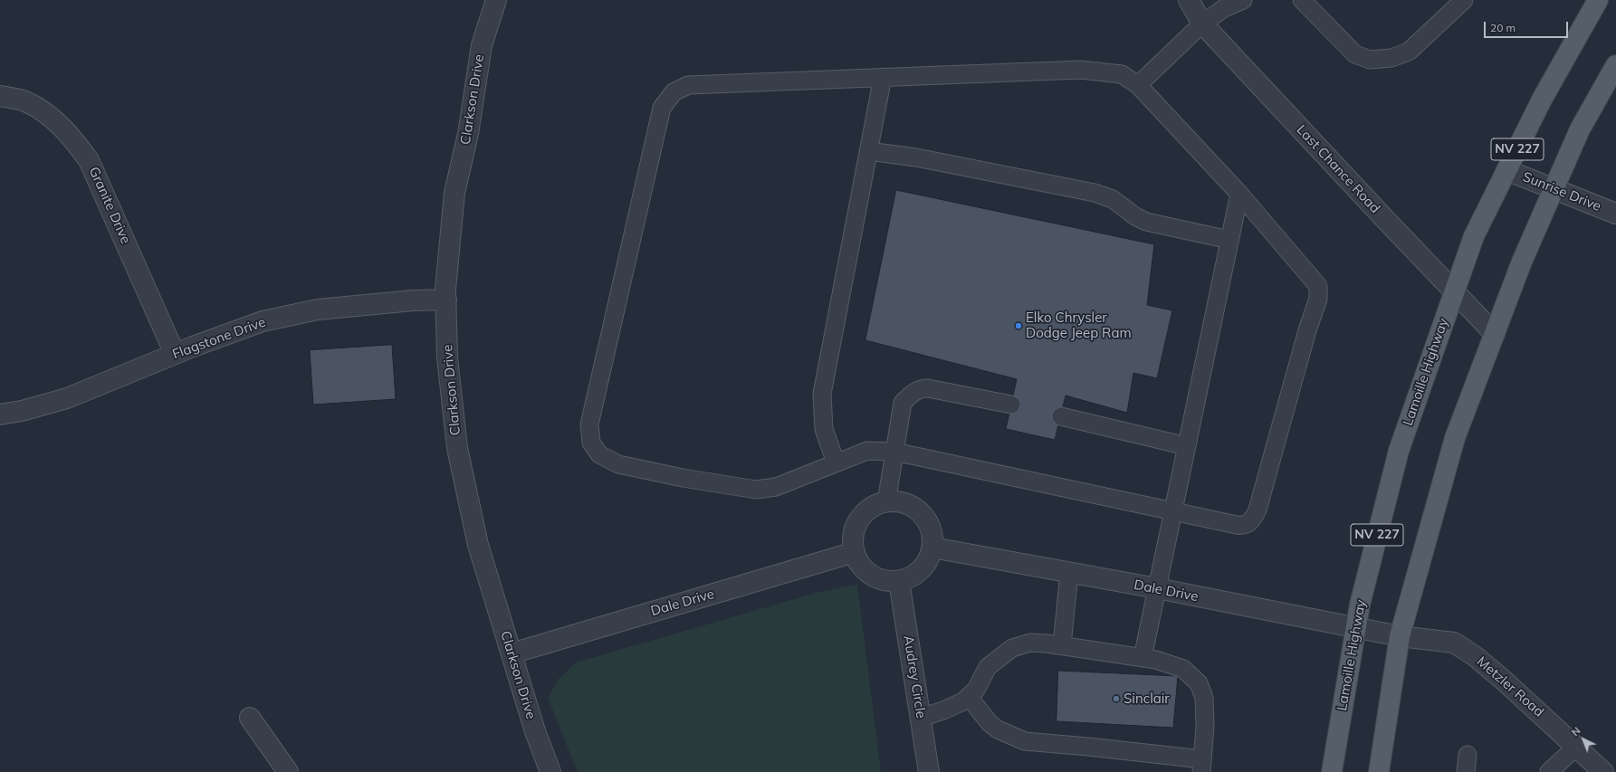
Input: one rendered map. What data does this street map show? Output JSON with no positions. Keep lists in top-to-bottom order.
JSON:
{
  "streets": {
    "main road": ["NV 227", "Lamoille Highway"],
    "street": [
      "Clarkson Drive",
      "Last Chance Road",
      "Sunrise Drive",
      "Granite Drive",
      "Flagstone Drive",
      "Dale Drive",
      "Audrey Circle",
      "Metzler Road"
    ]
  },
  "crossings": [
    ["Clarkson Drive", "Flagstone Drive"],
    ["Clarkson Drive", "Dale Drive"],
    ["Last Chance Road", "Lamoille Highway"],
    ["Sunrise Drive", "Lamoille Highway"],
    ["Granite Drive", "Flagstone Drive"],
    ["Lamoille Highway", "Dale Drive"],
    ["Dale Drive", "Audrey Circle"],
    ["Dale Drive", "Metzler Road"]
  ],
  "places": ["Elko Chrysler Dodge Jeep Ram", "Sinclair"],
  "scale_bar": "20 m",
  "north": "top left"
}
